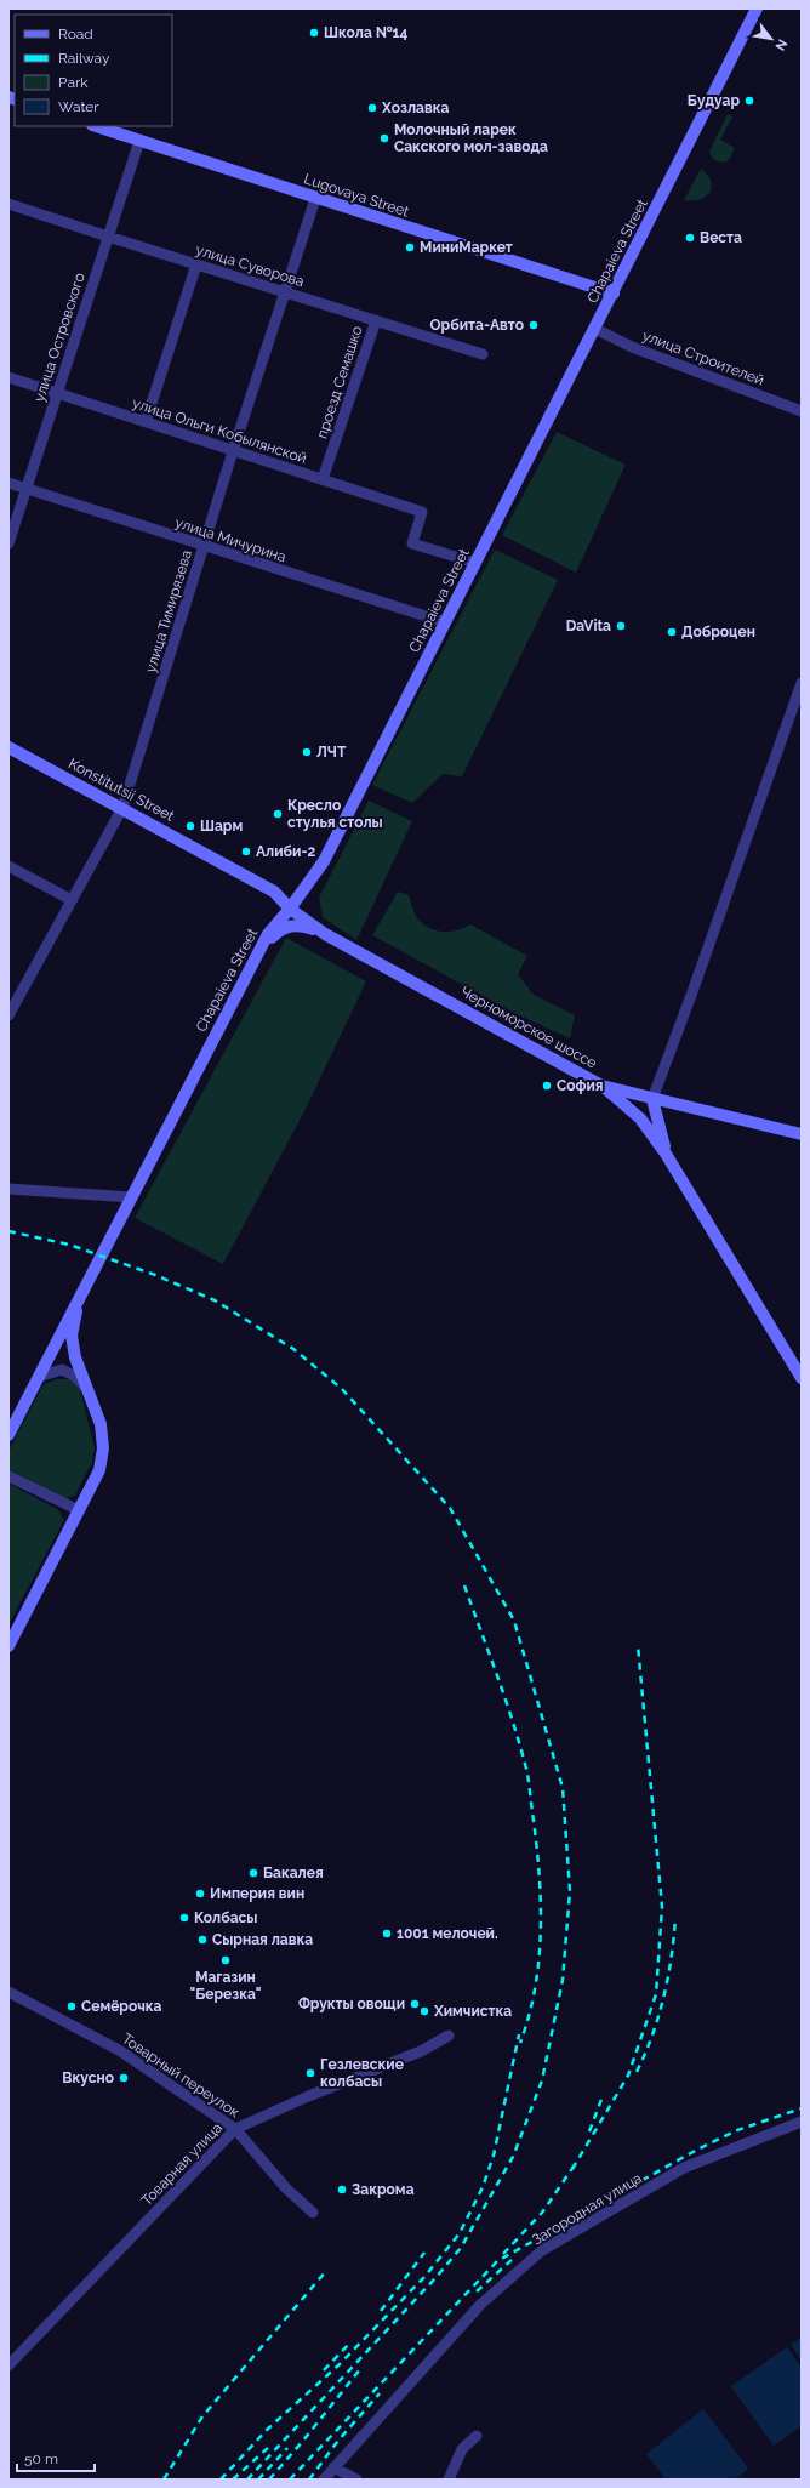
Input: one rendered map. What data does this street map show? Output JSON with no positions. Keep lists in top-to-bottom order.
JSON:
{
  "streets": {
    "main road": [
      "Lugovaya Street",
      "Chapaieva Street",
      "Konstitutsii Street",
      "Черноморское шоссе"
    ],
    "street": [
      "улица Суворова",
      "улица Островского",
      "улица Строителей",
      "проезд Семашко",
      "улица Ольги Кобылянской",
      "улица Мичурина",
      "улица Тимирязева",
      "Товарный переулок",
      "Товарная улица",
      "Загородная улица"
    ]
  },
  "crossings": [
    ["Lugovaya Street", "Chapaieva Street"],
    ["Lugovaya Street", "улица Островского"],
    ["Lugovaya Street", "улица Тимирязева"],
    ["Chapaieva Street", "улица Строителей"],
    ["Chapaieva Street", "улица Ольги Кобылянской"],
    ["Chapaieva Street", "улица Мичурина"],
    ["Chapaieva Street", "Konstitutsii Street"],
    ["Chapaieva Street", "Черноморское шоссе"],
    ["улица Суворова", "улица Островского"],
    ["улица Суворова", "проезд Семашко"],
    ["улица Суворова", "улица Тимирязева"],
    ["улица Островского", "улица Ольги Кобылянской"],
    ["улица Островского", "улица Мичурина"],
    ["проезд Семашко", "улица Ольги Кобылянской"],
    ["улица Ольги Кобылянской", "улица Тимирязева"],
    ["улица Мичурина", "улица Тимирязева"],
    ["улица Тимирязева", "Konstitutsii Street"],
    ["Konstitutsii Street", "Черноморское шоссе"],
    ["Товарный переулок", "Товарная улица"]
  ],
  "places": [
    "Школа №14",
    "Будуар",
    "Хозлавка",
    "Молочный ларек Сакского мол-завода",
    "Веста",
    "МиниМаркет",
    "Орбита-Авто",
    "DaVita",
    "Доброцен",
    "ЛЧТ",
    "Кресло стулья столы",
    "Шарм",
    "Алиби-2",
    "София",
    "Бакалея",
    "Империя вин",
    "Колбасы",
    "1001 мелочей.",
    "Сырная лавка",
    "Магазин \"Березка\"",
    "Фрукты овощи",
    "Семёрочка",
    "Химчистка",
    "Гезлевские колбасы",
    "Вкусно",
    "Закрома"
  ],
  "legend": [
    "Road",
    "Railway",
    "Park",
    "Water"
  ],
  "scale_bar": "50 m",
  "north": "bottom right"
}
